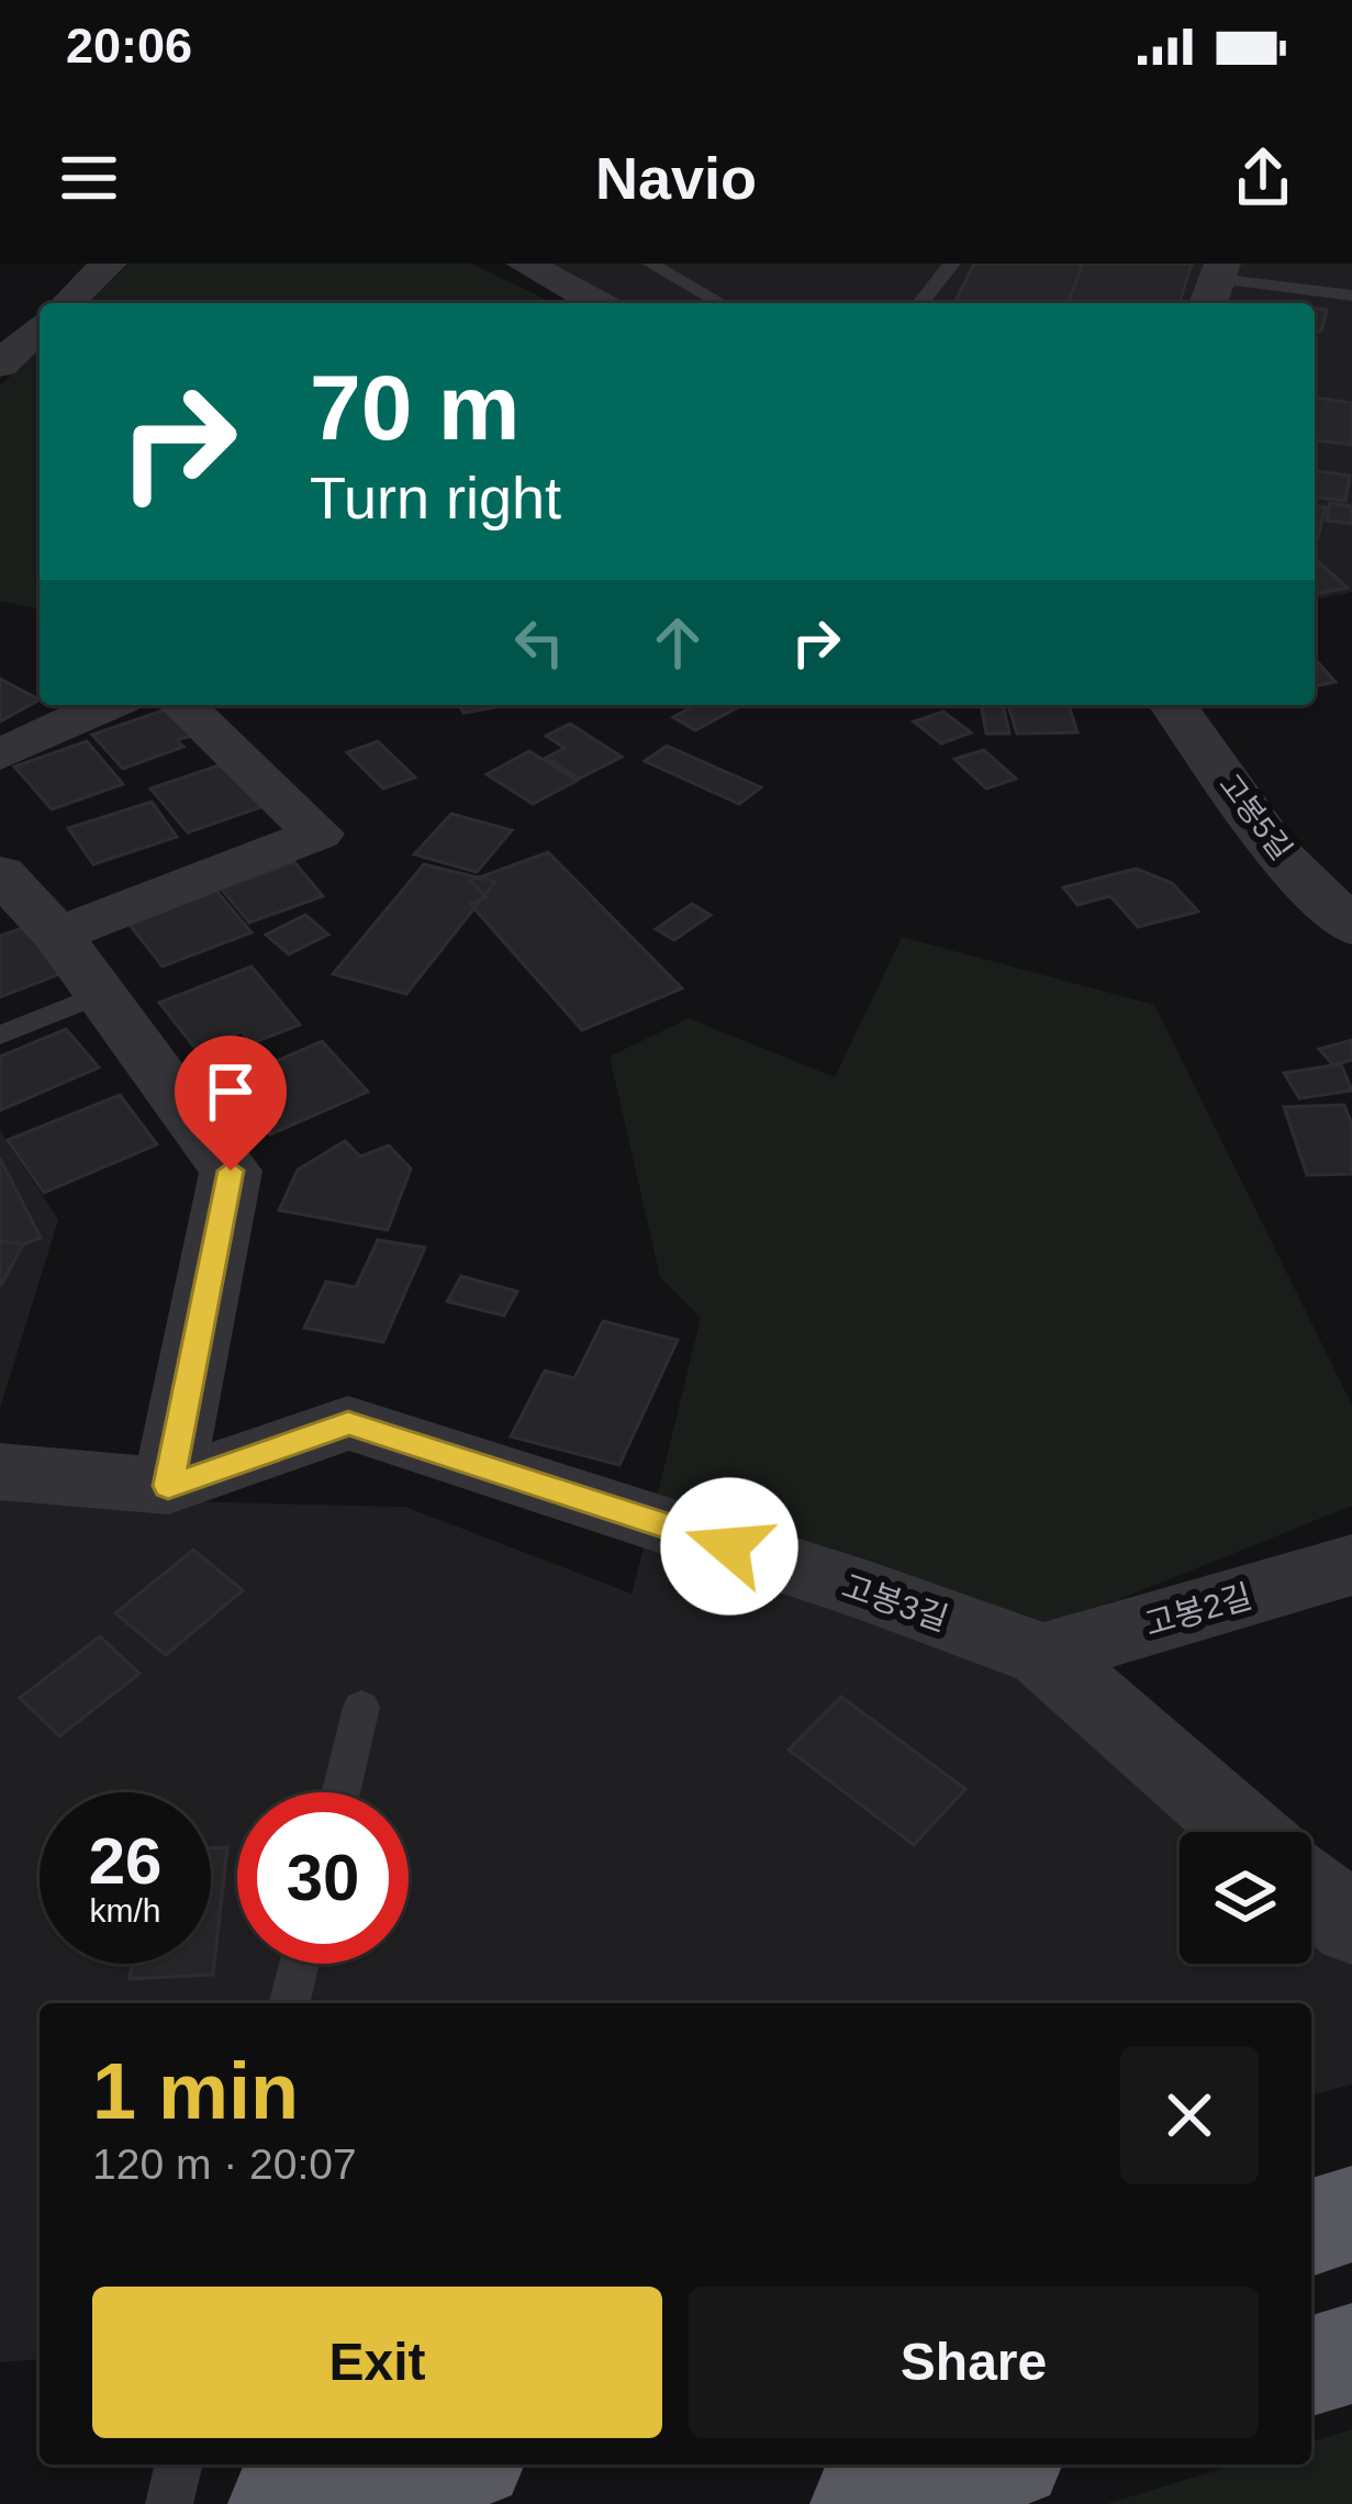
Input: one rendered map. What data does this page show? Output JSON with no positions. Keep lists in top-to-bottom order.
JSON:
{
  "streets": {
    "street": ["고봉5길", "고봉3길", "고봉2길"]
  },
  "crossings": [
    ["고봉3길", "고봉2길"]
  ],
  "page": {
    "status": "20:06",
    "header": "Navio",
    "turn": ["70 m", "Turn right"],
    "speed": "26 km/h",
    "limit": "30",
    "heading": ["1 min", "120 m · 20:07"],
    "buttons": ["Exit", "Share"]
  }
}
